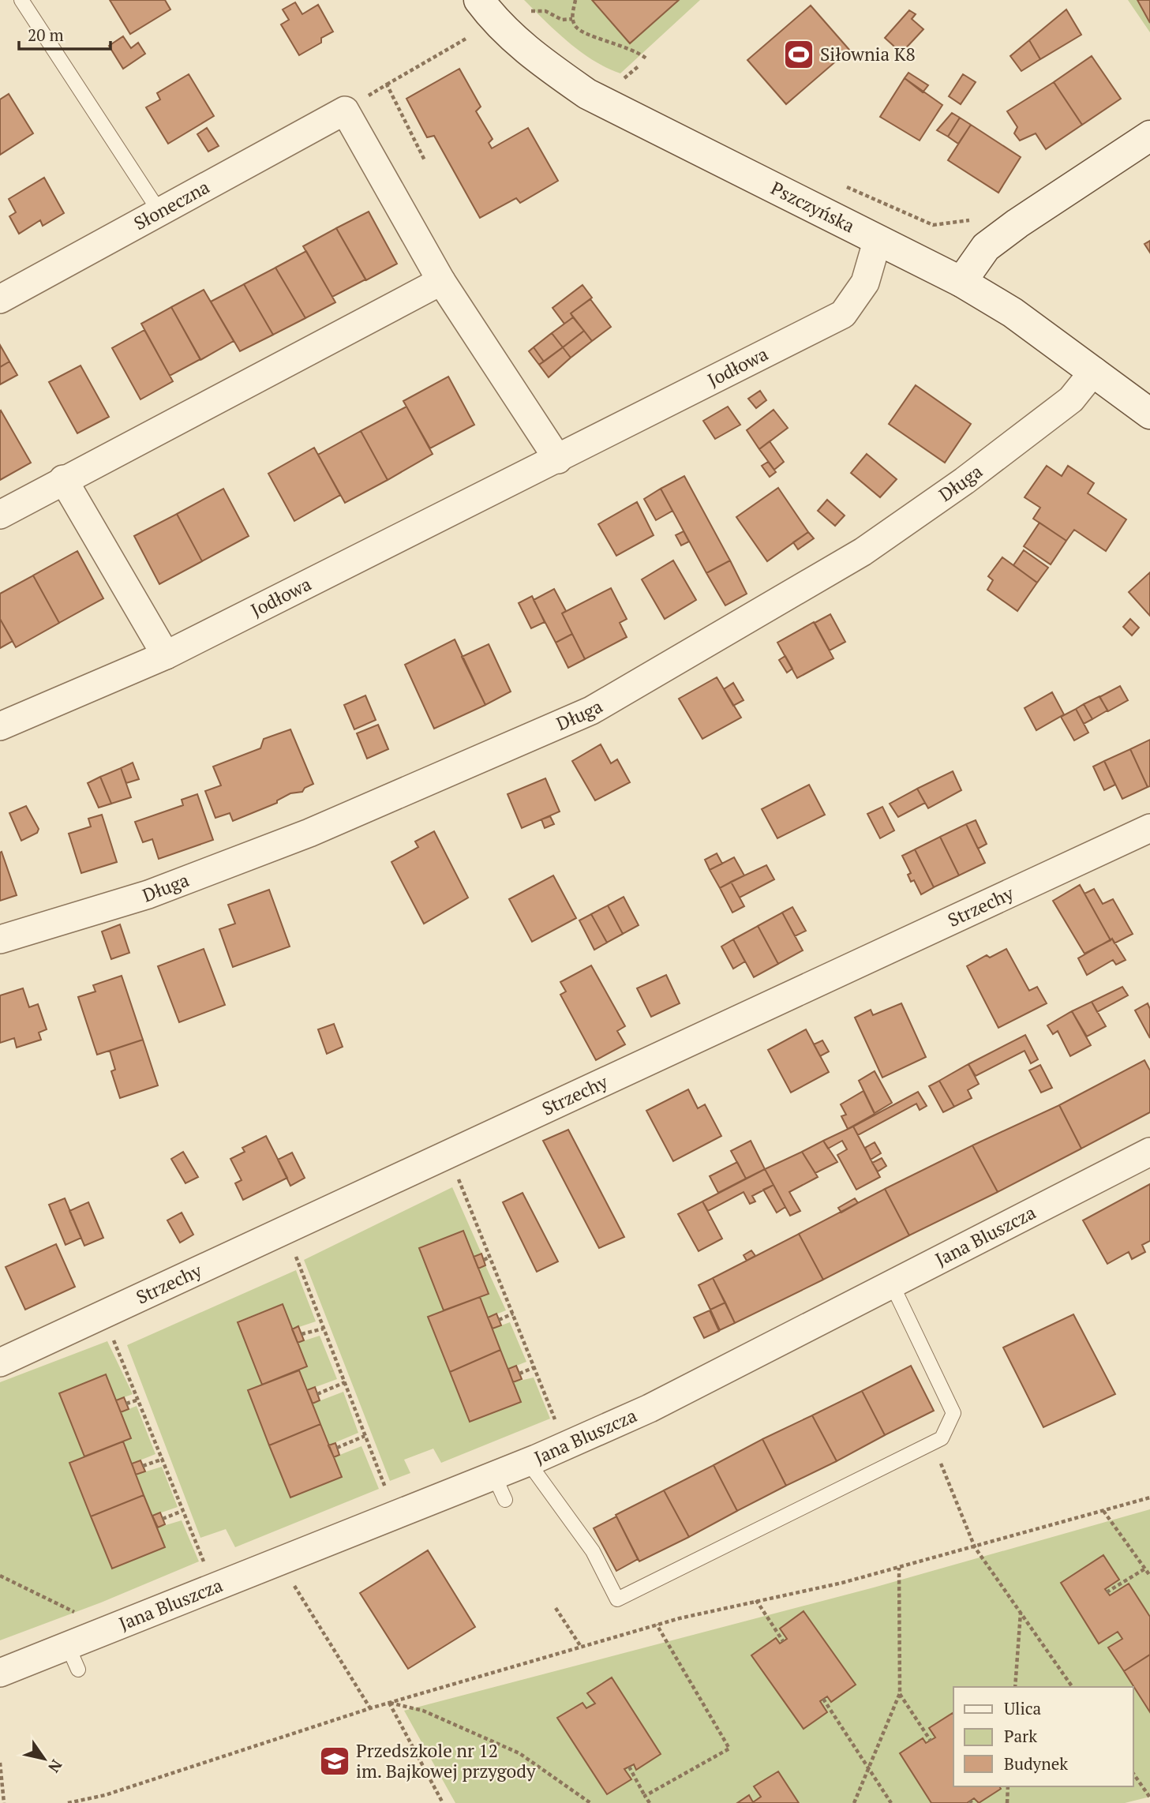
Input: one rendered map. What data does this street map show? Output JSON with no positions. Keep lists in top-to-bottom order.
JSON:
{
  "streets": {
    "street": [
      "Słoneczna",
      "Pszczyńska",
      "Jodłowa",
      "Długa",
      "Strzechy",
      "Jana Bluszcza"
    ]
  },
  "crossings": [
    ["Pszczyńska", "Jodłowa"],
    ["Pszczyńska", "Długa"]
  ],
  "places": {
    "sports": ["Siłownia K8"],
    "school or university": ["Przedszkole nr 12 im. Bajkowej przygody"]
  },
  "legend": ["Ulica", "Park", "Budynek"],
  "scale_bar": "20 m",
  "north": "bottom right"
}
